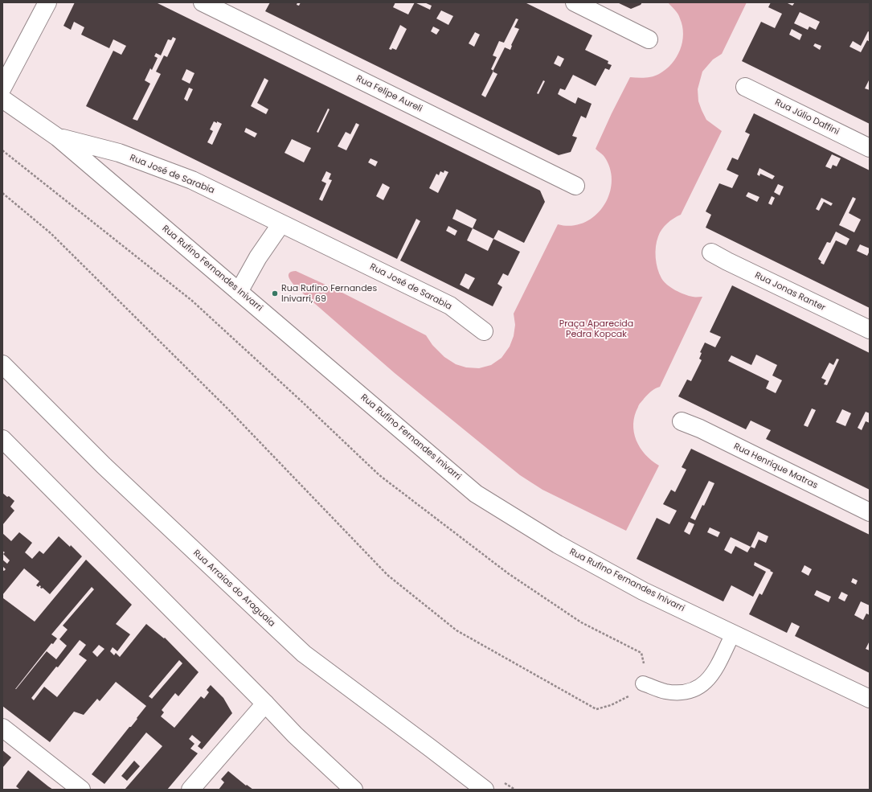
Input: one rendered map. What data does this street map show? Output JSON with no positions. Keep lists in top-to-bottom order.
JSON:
{
  "streets": {
    "street": [
      "Rua Felipe Aureli",
      "Rua Júlio Daffini",
      "Rua José de Sarabia",
      "Rua Rufino Fernandes Inivarri",
      "Rua Jonas Ranter",
      "Rua Henrique Matras",
      "Rua Arraias do Araguaia"
    ]
  },
  "crossings": [
    ["Rua José de Sarabia", "Rua Rufino Fernandes Inivarri"]
  ],
  "parks": ["Praça Aparecida Pedra Kopcak"],
  "places": ["Rua Rufino Fernandes Inivarri, 69"]
}
